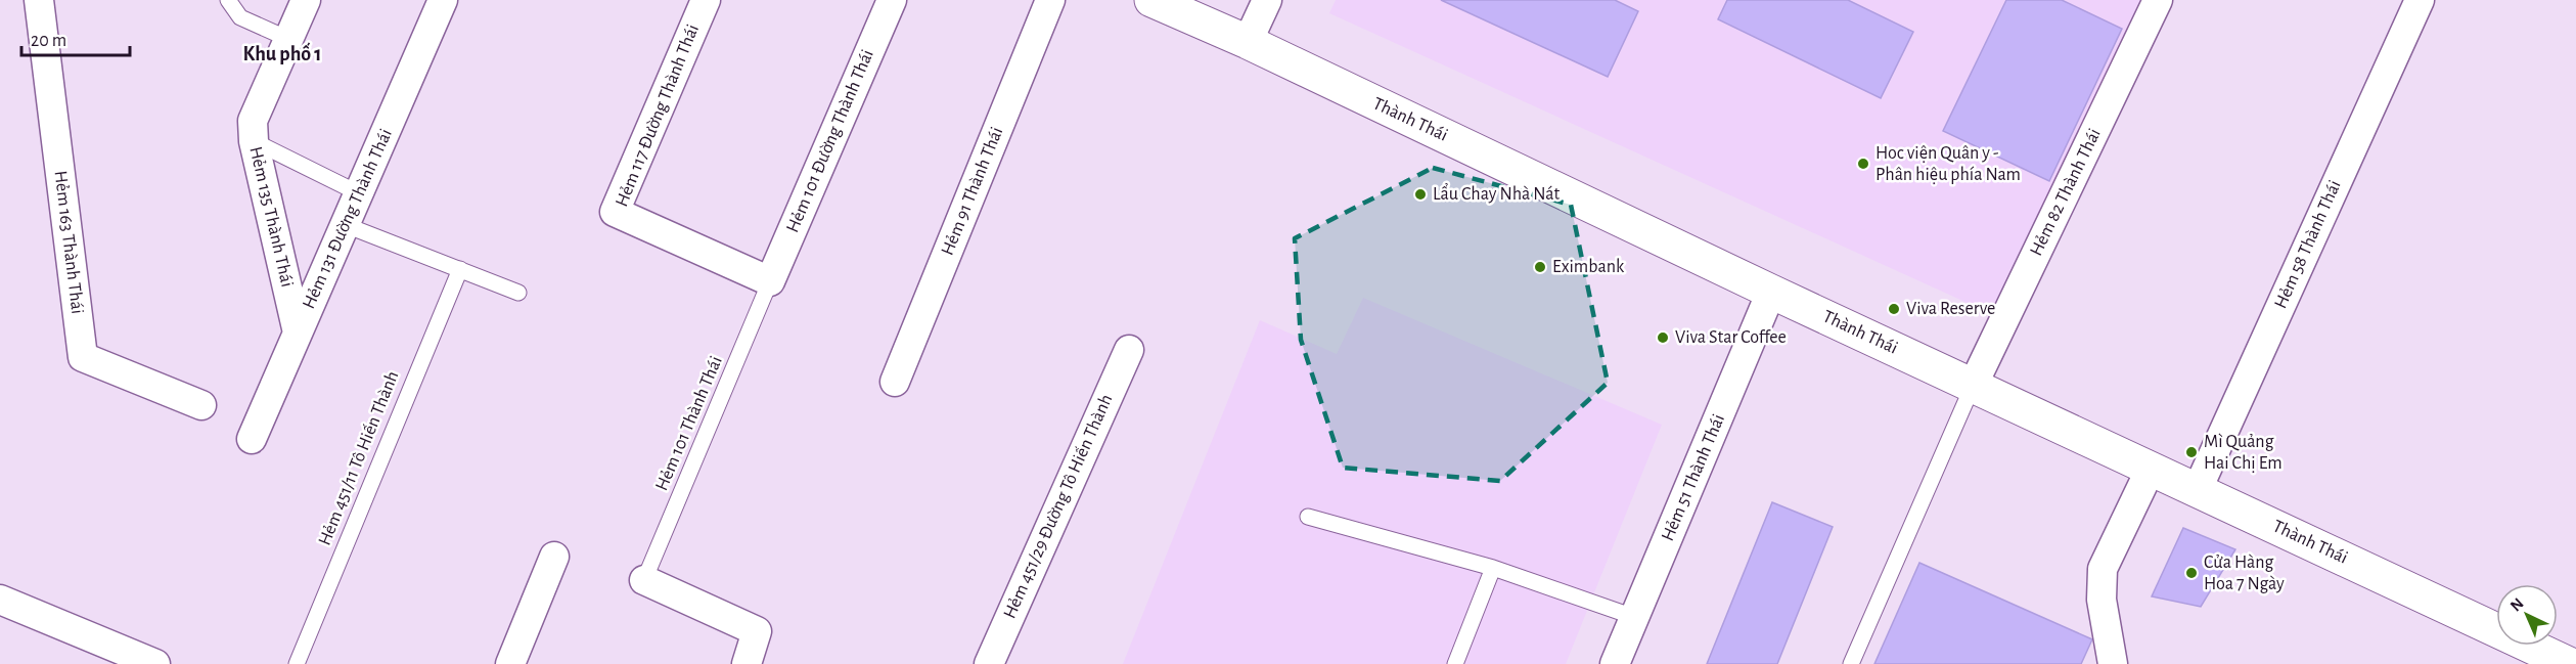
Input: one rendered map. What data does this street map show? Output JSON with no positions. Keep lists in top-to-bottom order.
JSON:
{
  "streets": {
    "main road": ["Thành Thái"],
    "street": [
      "Hẻm 117 Đường Thành Thái",
      "Hẻm 101 Đường Thành Thái",
      "Hẻm 91 Thành Thái",
      "Hẻm 82 Thành Thái",
      "Hẻm 135 Thành Thái",
      "Hẻm 131 Đường Thành Thái",
      "Hẻm 163 Thành Thái",
      "Hẻm 58 Thành Thái",
      "Hẻm 51 Thành Thái",
      "Hẻm 451/29 Đường Tô Hiến Thành"
    ],
    "lane": ["Hẻm 101 Thành Thái", "Hẻm 451/11 Tô Hiến Thành"]
  },
  "crossings": [
    ["Hẻm 117 Đường Thành Thái", "Hẻm 101 Đường Thành Thái"],
    ["Hẻm 117 Đường Thành Thái", "Hẻm 101 Thành Thái"],
    ["Thành Thái", "Hẻm 82 Thành Thái"],
    ["Thành Thái", "Hẻm 58 Thành Thái"],
    ["Thành Thái", "Hẻm 51 Thành Thái"],
    ["Hẻm 101 Đường Thành Thái", "Hẻm 101 Thành Thái"],
    ["Hẻm 135 Thành Thái", "Hẻm 131 Đường Thành Thái"]
  ],
  "districts": ["Khu phố 1"],
  "places": [
    "Hoc viện Quân y - Phân hiệu phía Nam",
    "Lẩu Chay Nhà Nát",
    "Eximbank",
    "Viva Reserve",
    "Viva Star Coffee",
    "Mì Quảng Hai Chị Em",
    "Cửa Hàng Hoa 7 Ngày"
  ],
  "scale_bar": "20 m",
  "north": "top left"
}
